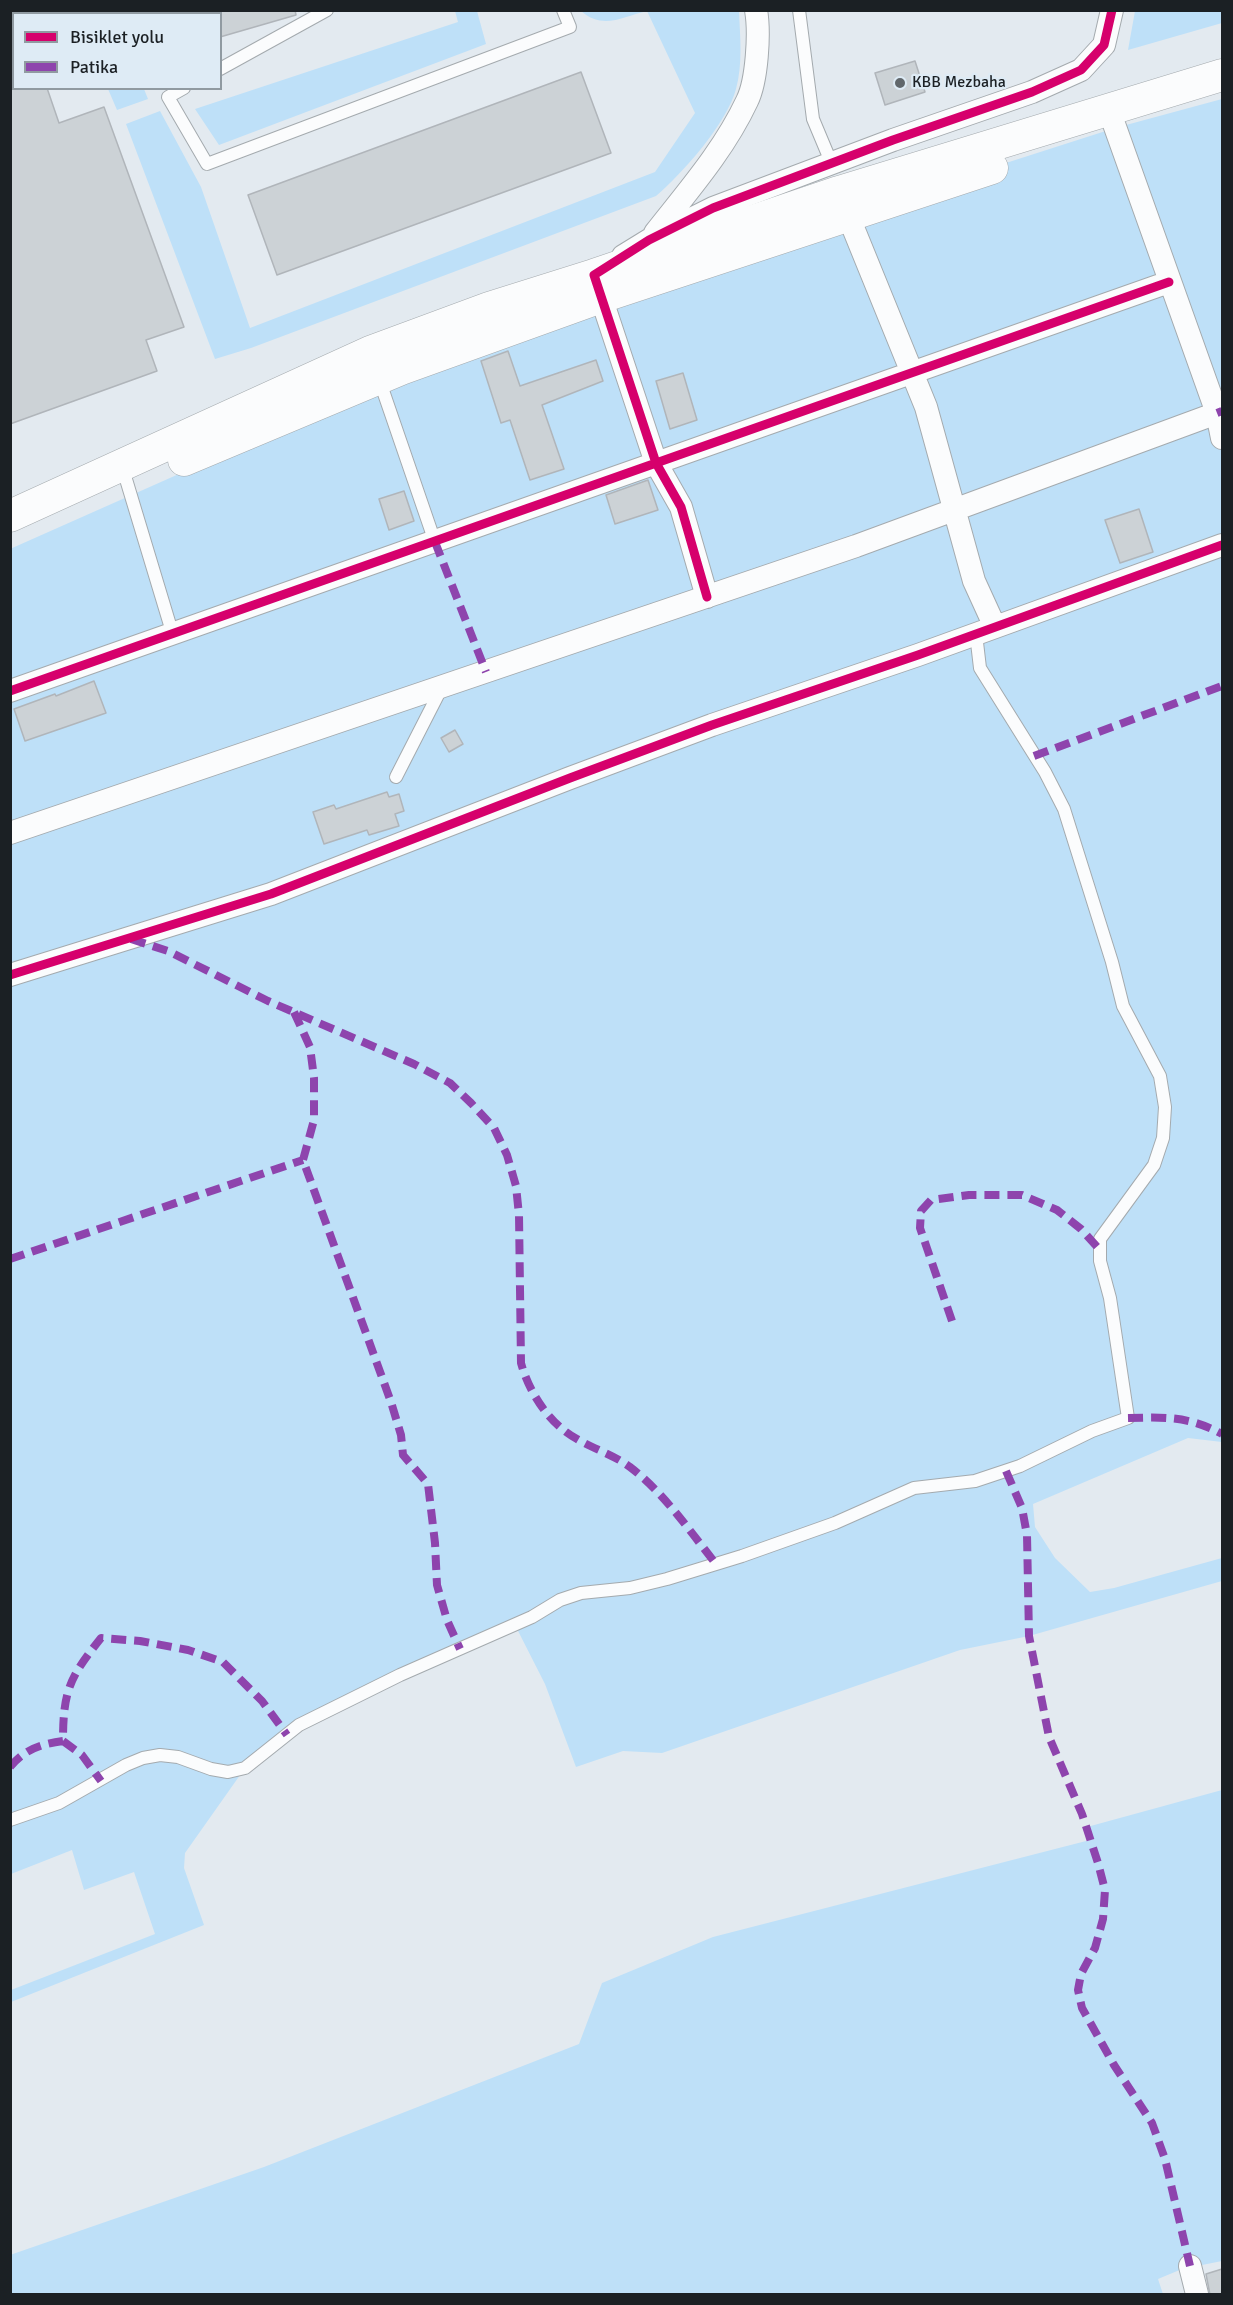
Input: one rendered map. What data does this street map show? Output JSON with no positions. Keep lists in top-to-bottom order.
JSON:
{
  "places": ["KBB Mezbaha"],
  "legend": ["Bisiklet yolu", "Patika"]
}
